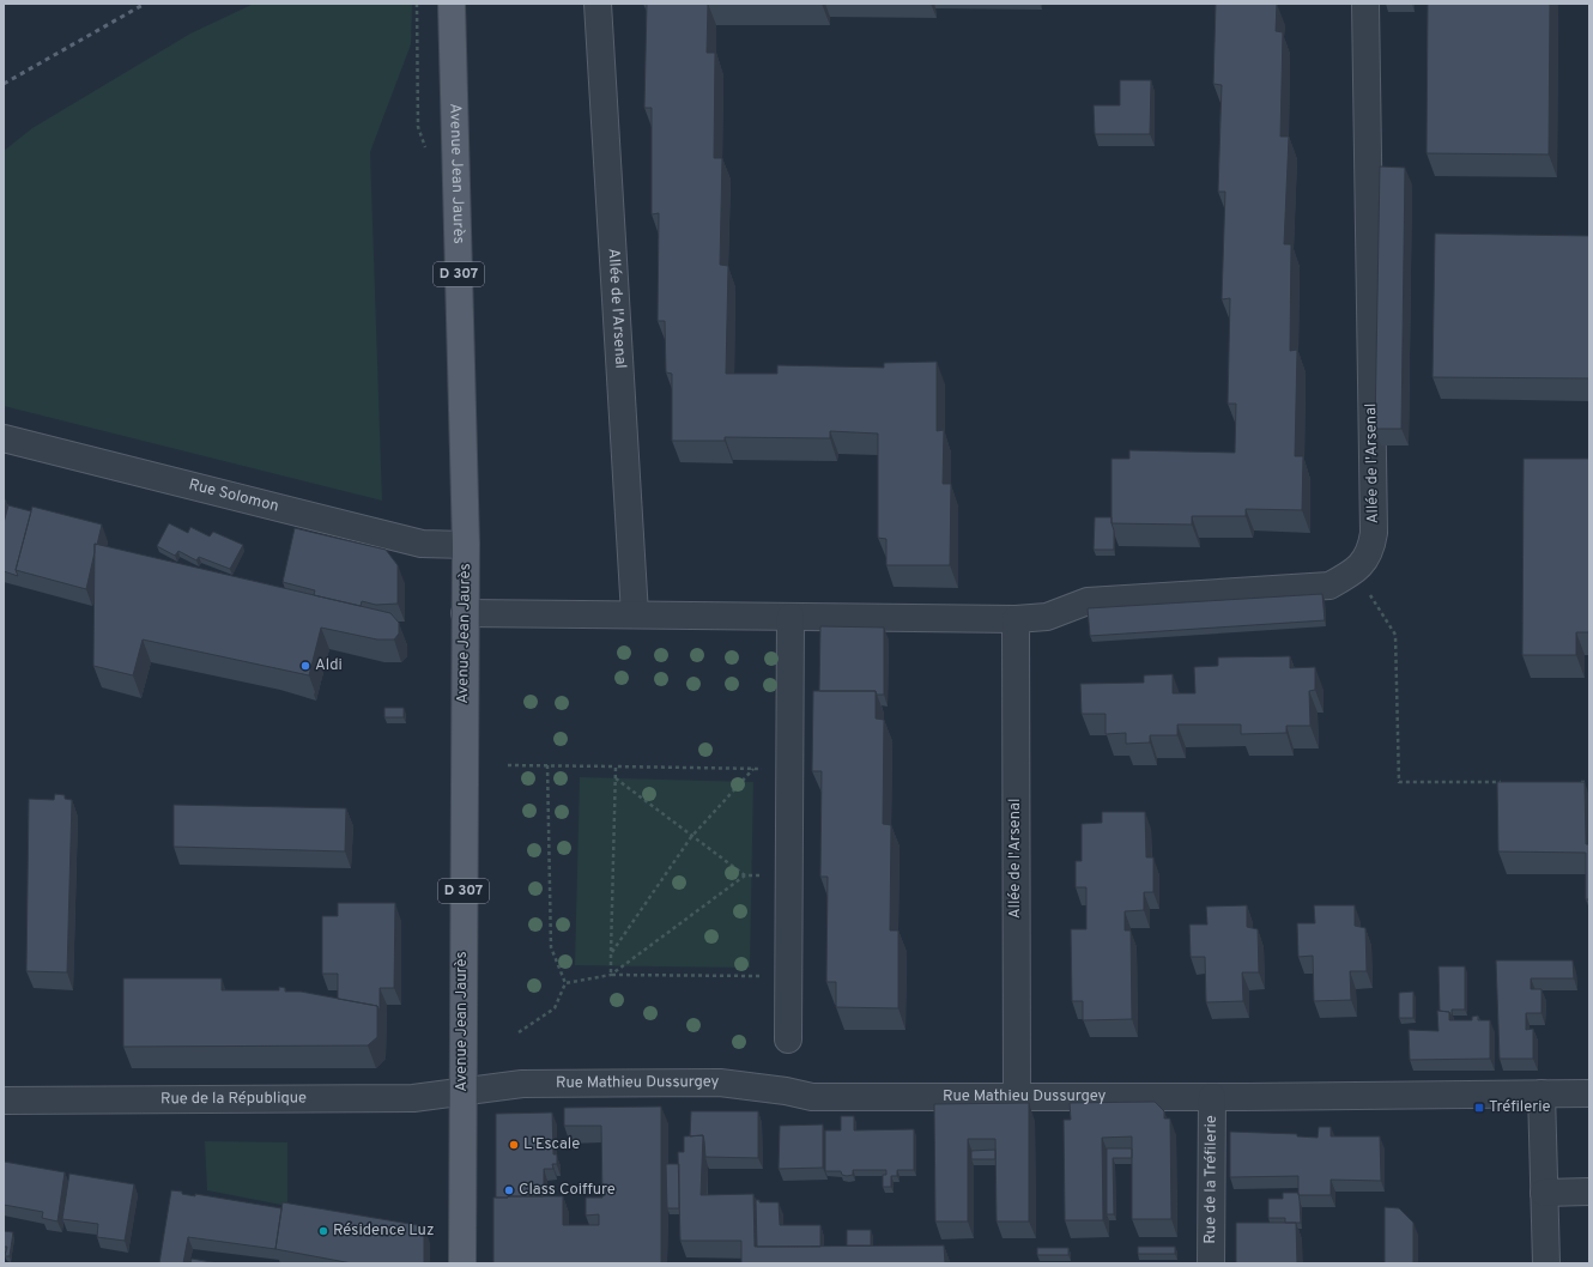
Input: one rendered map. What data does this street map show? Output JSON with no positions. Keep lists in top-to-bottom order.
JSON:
{
  "streets": {
    "main road": ["Avenue Jean Jaurès", "D 307"],
    "street": [
      "Allée de l'Arsenal",
      "Rue Solomon",
      "Rue Mathieu Dussurgey",
      "Rue de la République",
      "Rue de la Tréfilerie"
    ]
  },
  "crossings": [
    ["Avenue Jean Jaurès", "Allée de l'Arsenal"],
    ["Avenue Jean Jaurès", "Rue Solomon"],
    ["Avenue Jean Jaurès", "Rue Mathieu Dussurgey"],
    ["Avenue Jean Jaurès", "Rue de la République"],
    ["Allée de l'Arsenal", "Rue Mathieu Dussurgey"],
    ["Rue Mathieu Dussurgey", "Rue de la République"],
    ["Rue Mathieu Dussurgey", "Rue de la Tréfilerie"]
  ],
  "places": {
    "other": [
      "Aldi",
      "L'Escale",
      "Class Coiffure",
      "Résidence Luz"
    ],
    "transit": ["Tréfilerie"]
  }
}
